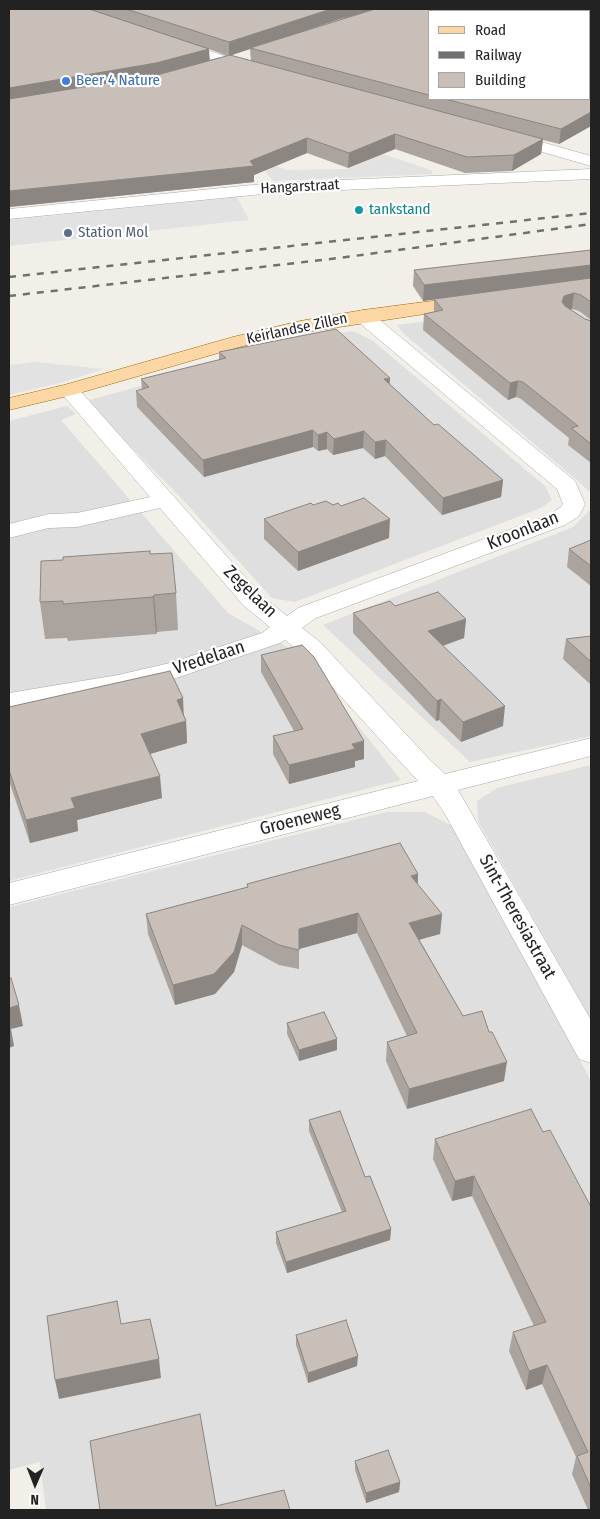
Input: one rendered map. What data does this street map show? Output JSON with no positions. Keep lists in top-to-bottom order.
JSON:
{
  "streets": {
    "main road": ["Keirlandse Zillen"],
    "street": [
      "Hangarstraat",
      "Kroonlaan",
      "Zegelaan",
      "Vredelaan",
      "Groeneweg",
      "Sint-Theresiastraat"
    ]
  },
  "crossings": [
    ["Keirlandse Zillen", "Kroonlaan"],
    ["Keirlandse Zillen", "Zegelaan"],
    ["Kroonlaan", "Zegelaan"],
    ["Kroonlaan", "Vredelaan"],
    ["Zegelaan", "Vredelaan"],
    ["Zegelaan", "Groeneweg"],
    ["Zegelaan", "Sint-Theresiastraat"],
    ["Groeneweg", "Sint-Theresiastraat"]
  ],
  "places": ["Beer 4 Nature", "tankstand", "Station Mol"],
  "legend": ["Road", "Railway", "Building"],
  "north": "bottom"
}
